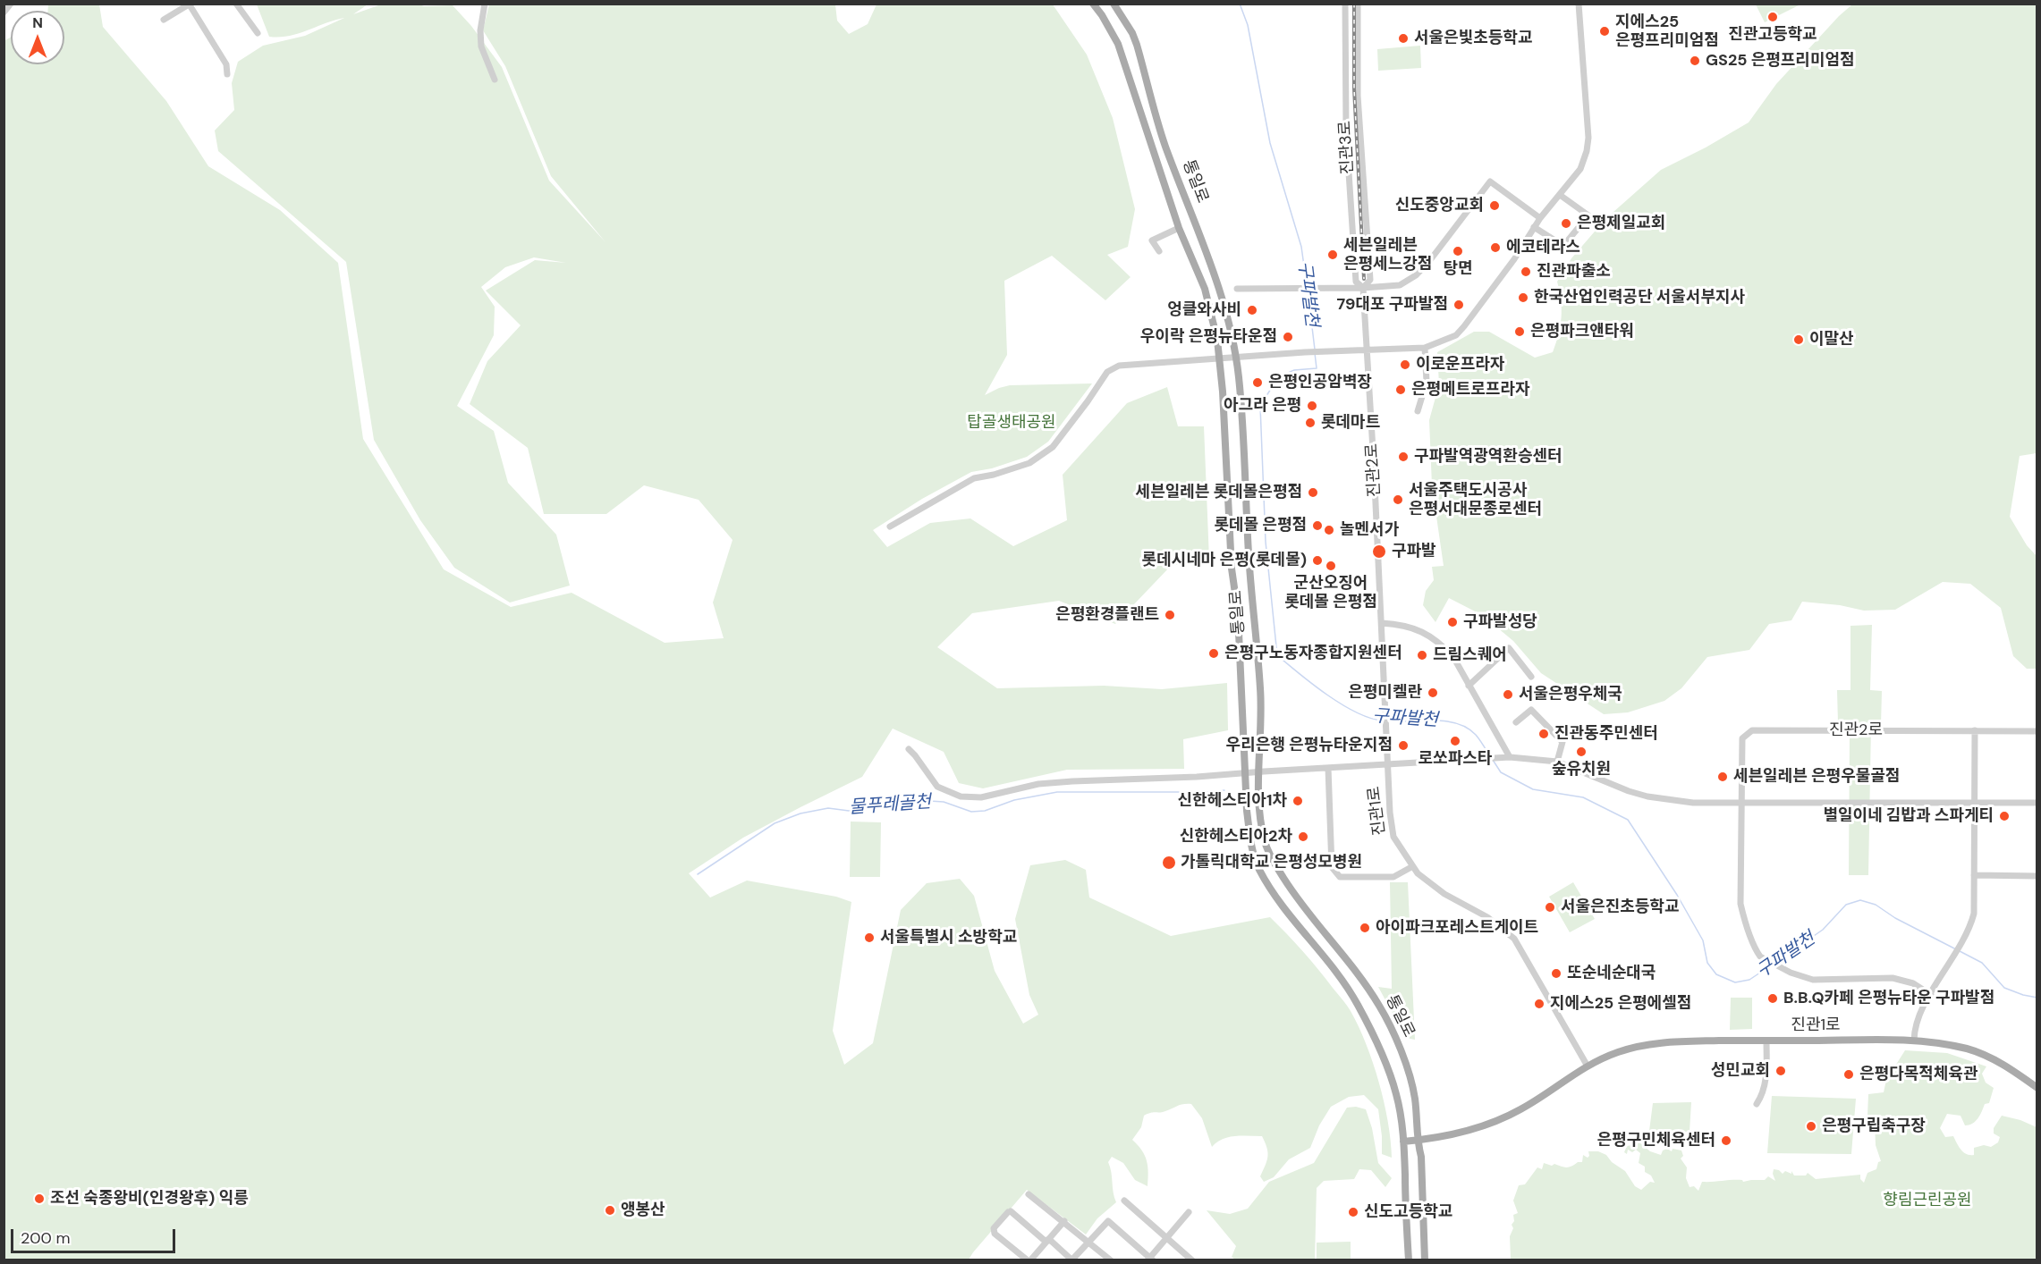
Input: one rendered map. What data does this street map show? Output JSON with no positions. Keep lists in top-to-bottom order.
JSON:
{
  "streets": {
    "main road": ["통일로", "진관1로"],
    "street": ["진관3로", "진관2로"]
  },
  "crossings": [
    ["진관3로", "진관2로"],
    ["통일로", "진관1로"],
    ["진관2로", "진관1로"]
  ],
  "water": ["구파발천", "물푸레골천"],
  "parks": ["탑골생태공원", "향림근린공원"],
  "places": [
    "진관고등학교",
    "지에스25 은평프리미엄점",
    "서울은빛초등학교",
    "GS25 은평프리미엄점",
    "신도중앙교회",
    "은평제일교회",
    "에코테라스",
    "탕면",
    "세븐일레븐 은평세느강점",
    "진관파출소",
    "한국산업인력공단 서울서부지사",
    "79대포 구파발점",
    "엉클와사비",
    "은평파크앤타워",
    "우이락 은평뉴타운점",
    "이말산",
    "이로운프라자",
    "은평인공암벽장",
    "은평메트로프라자",
    "아그라 은평",
    "롯데마트",
    "구파발역광역환승센터",
    "세븐일레븐 롯데몰은평점",
    "서울주택도시공사 은평서대문종로센터",
    "롯데몰 은평점",
    "놀멘서가",
    "구파발",
    "롯데시네마 은평(롯데몰)",
    "군산오징어 롯데몰 은평점",
    "은평환경플랜트",
    "구파발성당",
    "은평구노동자종합지원센터",
    "드림스퀘어",
    "은평미켈란",
    "서울은평우체국",
    "진관동주민센터",
    "로쏘파스타",
    "우리은행 은평뉴타운지점",
    "숲유치원",
    "세븐일레븐 은평우물골점",
    "신한헤스티아1차",
    "별일이네 김밥과 스파게티",
    "신한헤스티아2차",
    "가톨릭대학교 은평성모병원",
    "서울은진초등학교",
    "아이파크포레스트게이트",
    "서울특별시 소방학교",
    "또순네순대국",
    "B.B.Q카페 은평뉴타운 구파발점",
    "지에스25 은평에셀점",
    "성민교회",
    "은평다목적체육관",
    "은평구립축구장",
    "은평구민체육센터",
    "조선 숙종왕비(인경왕후) 익릉",
    "앵봉산",
    "신도고등학교"
  ],
  "scale_bar": "200 m",
  "north": "top"
}
